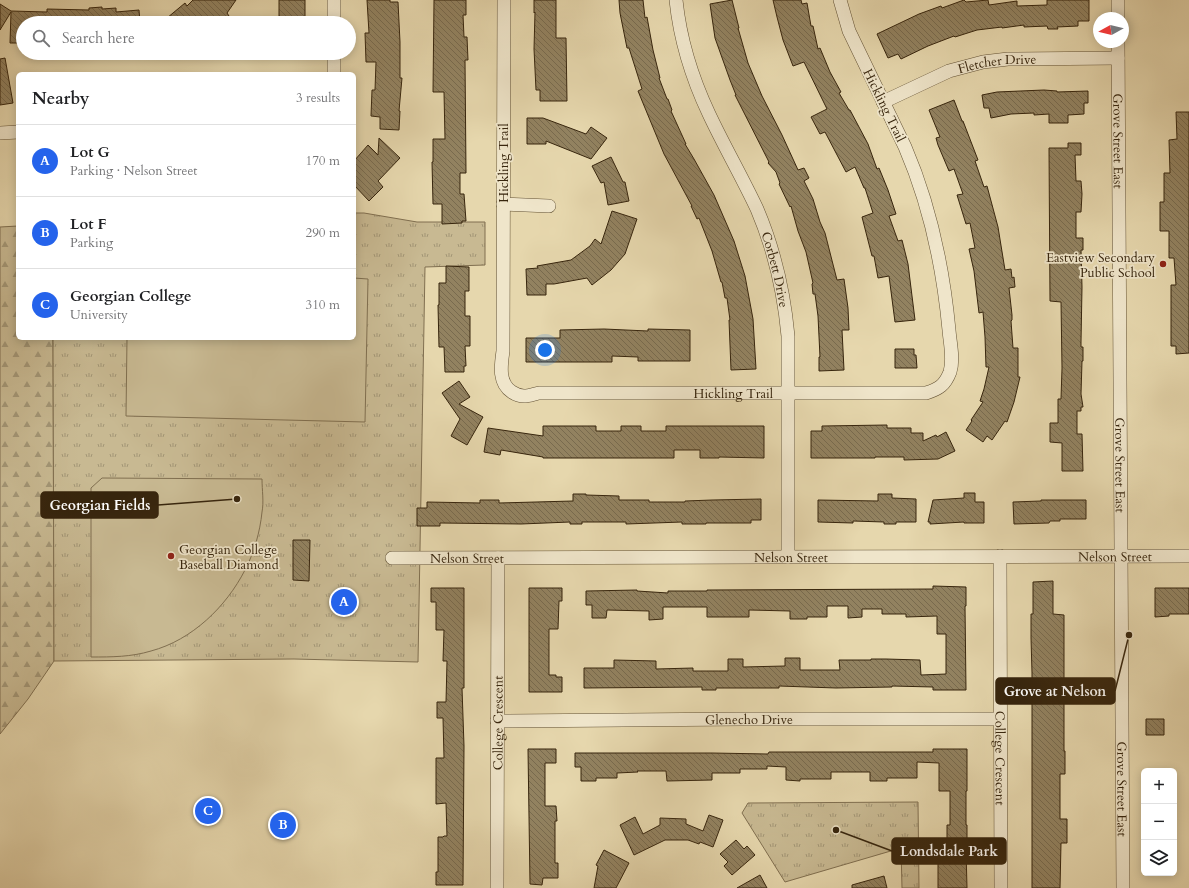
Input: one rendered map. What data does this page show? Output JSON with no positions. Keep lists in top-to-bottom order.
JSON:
{
  "streets": {
    "street": [
      "Fletcher Drive",
      "Hickling Trail",
      "Grove Street East",
      "Corbett Drive",
      "Nelson Street",
      "Glenecho Drive",
      "College Crescent"
    ]
  },
  "crossings": [
    ["Fletcher Drive", "Hickling Trail"],
    ["Fletcher Drive", "Grove Street East"],
    ["Hickling Trail", "Corbett Drive"],
    ["Grove Street East", "Nelson Street"],
    ["Corbett Drive", "Nelson Street"],
    ["Nelson Street", "College Crescent"],
    ["Glenecho Drive", "College Crescent"]
  ],
  "places": [
    "Eastview Secondary Public School",
    "Georgian Fields",
    "Georgian College Baseball Diamond",
    "Grove at Nelson",
    "Londsdale Park"
  ],
  "north": "left",
  "page": {
    "search": "Search here",
    "heading": ["Nearby", "3 results"],
    "list": [
      {
        "mark": "A",
        "name": "Lot G",
        "note": "Parking · Nelson Street",
        "value": "170 m"
      },
      {
        "mark": "B",
        "name": "Lot F",
        "note": "Parking",
        "value": "290 m"
      },
      {
        "mark": "C",
        "name": "Georgian College",
        "note": "University",
        "value": "310 m"
      }
    ],
    "pins": ["A", "C", "B"],
    "map_buttons": ["+", "−"]
  }
}
